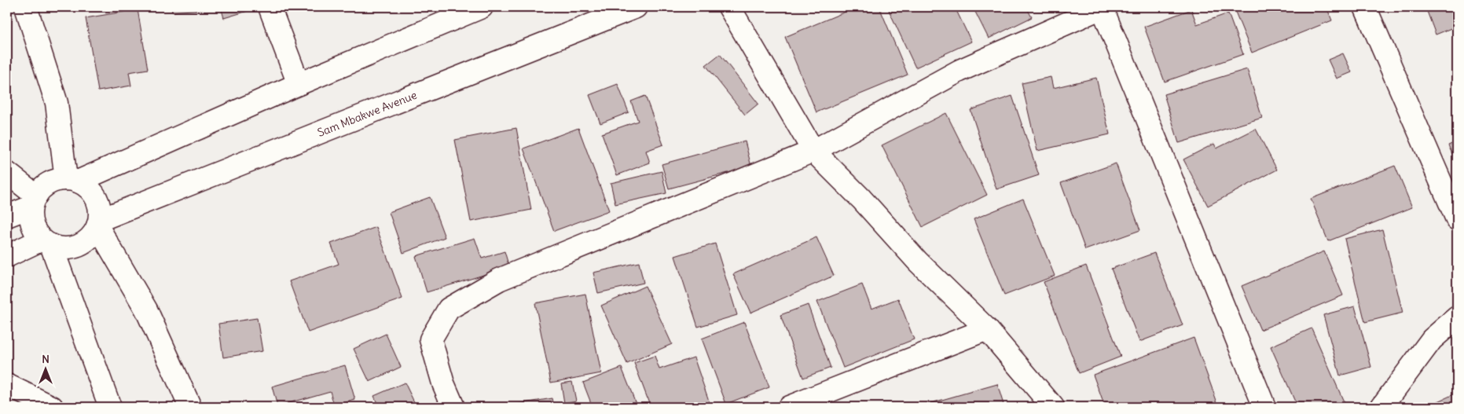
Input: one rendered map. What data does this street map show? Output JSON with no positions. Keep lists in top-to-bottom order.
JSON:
{
  "streets": {
    "street": ["Sam Mbakwe Avenue"]
  },
  "north": "top"
}
